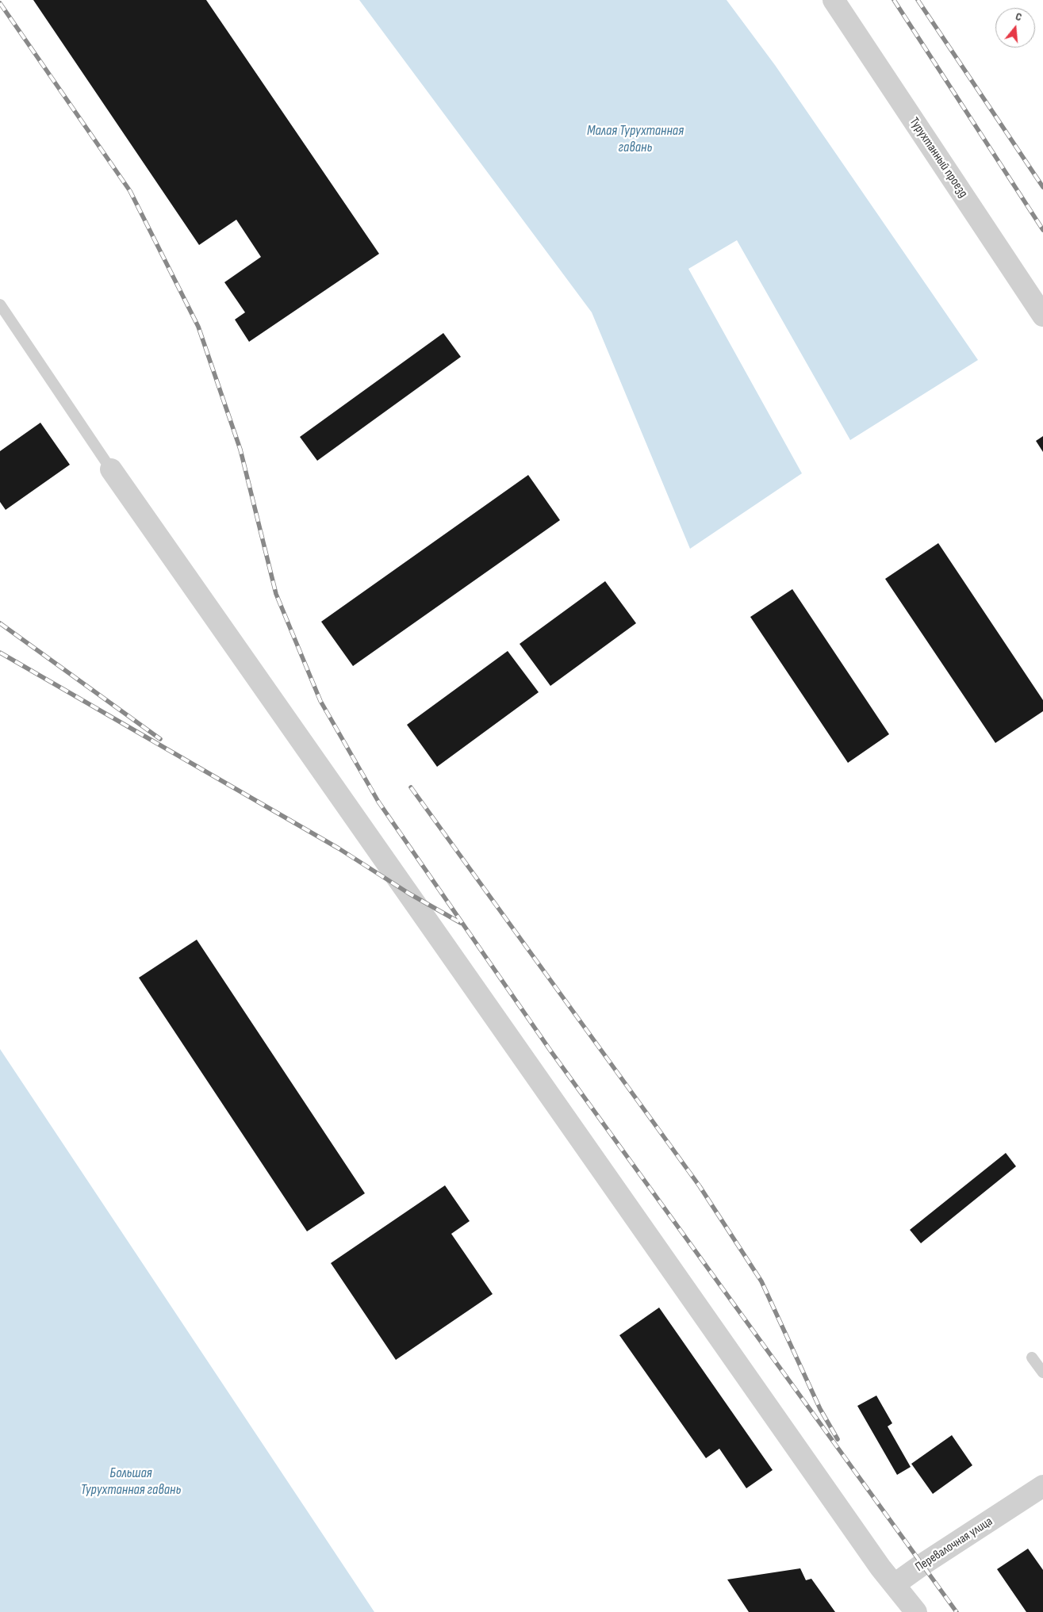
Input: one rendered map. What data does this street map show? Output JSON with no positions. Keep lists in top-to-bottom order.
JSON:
{
  "streets": {
    "street": ["Турухтанный проезд", "Перевалочная улица"]
  },
  "water": ["Малая Турухтанная гавань", "Большая Турухтанная гавань"],
  "north": "top"
}
